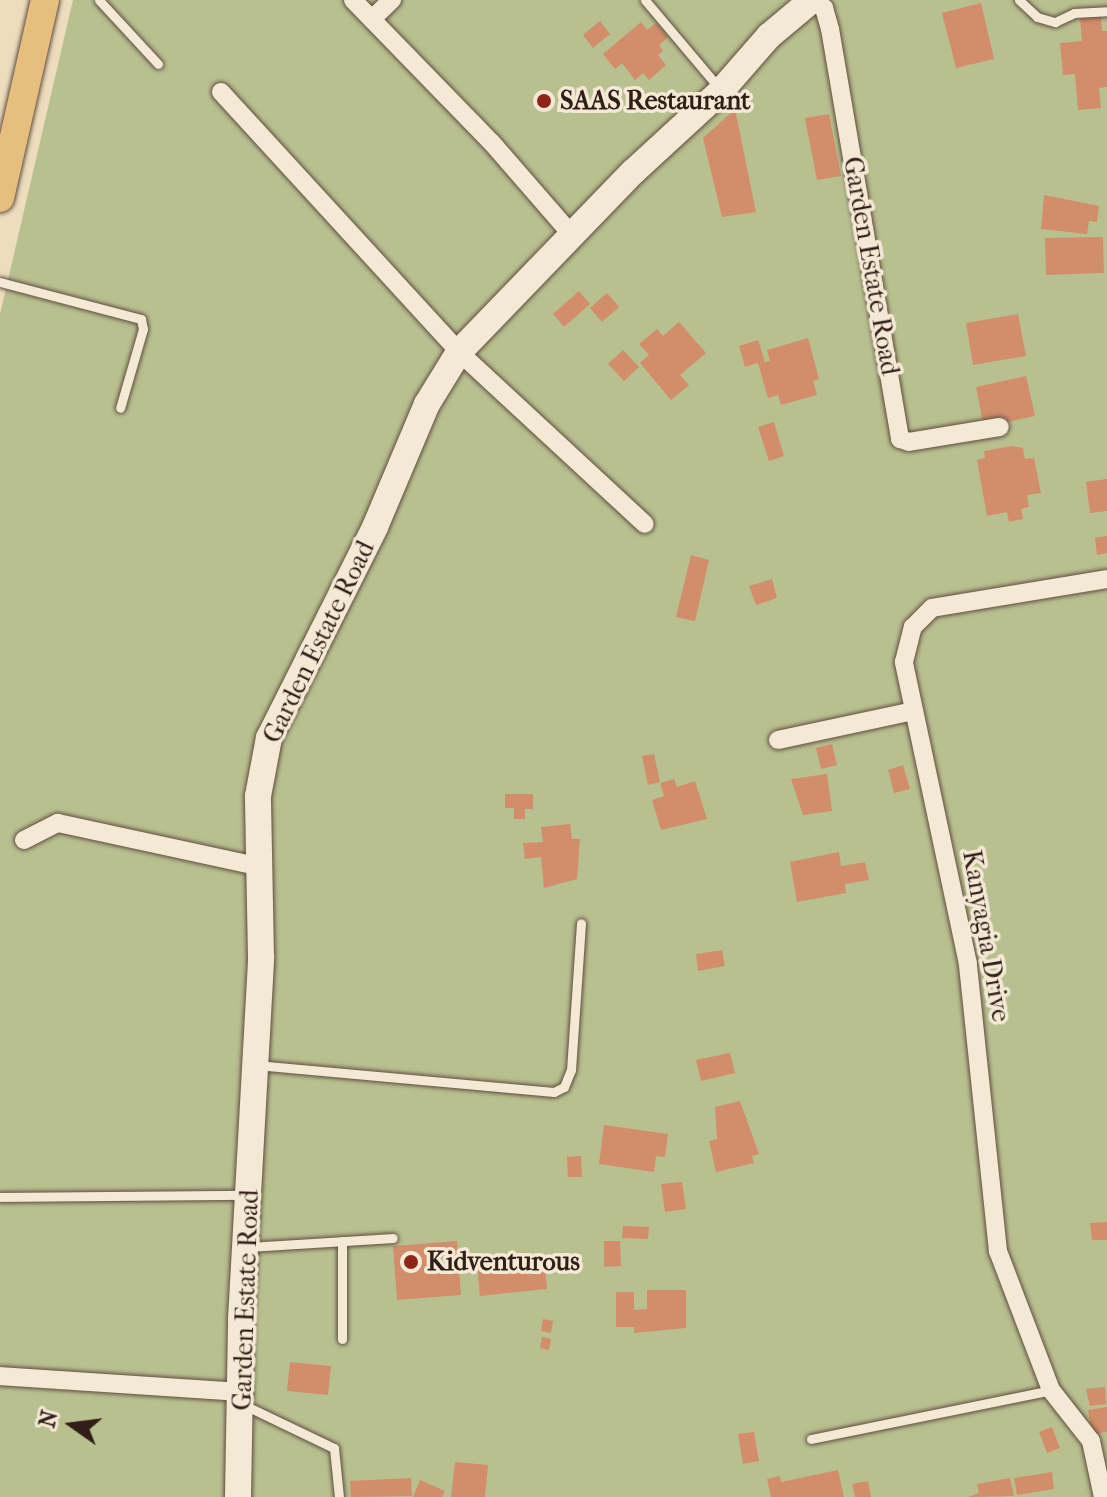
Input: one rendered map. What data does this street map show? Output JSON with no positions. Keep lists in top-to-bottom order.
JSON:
{
  "streets": {
    "street": ["Garden Estate Road", "Kanyagia Drive"]
  },
  "places": ["SAAS Restaurant", "Kidventurous"],
  "north": "left"
}
